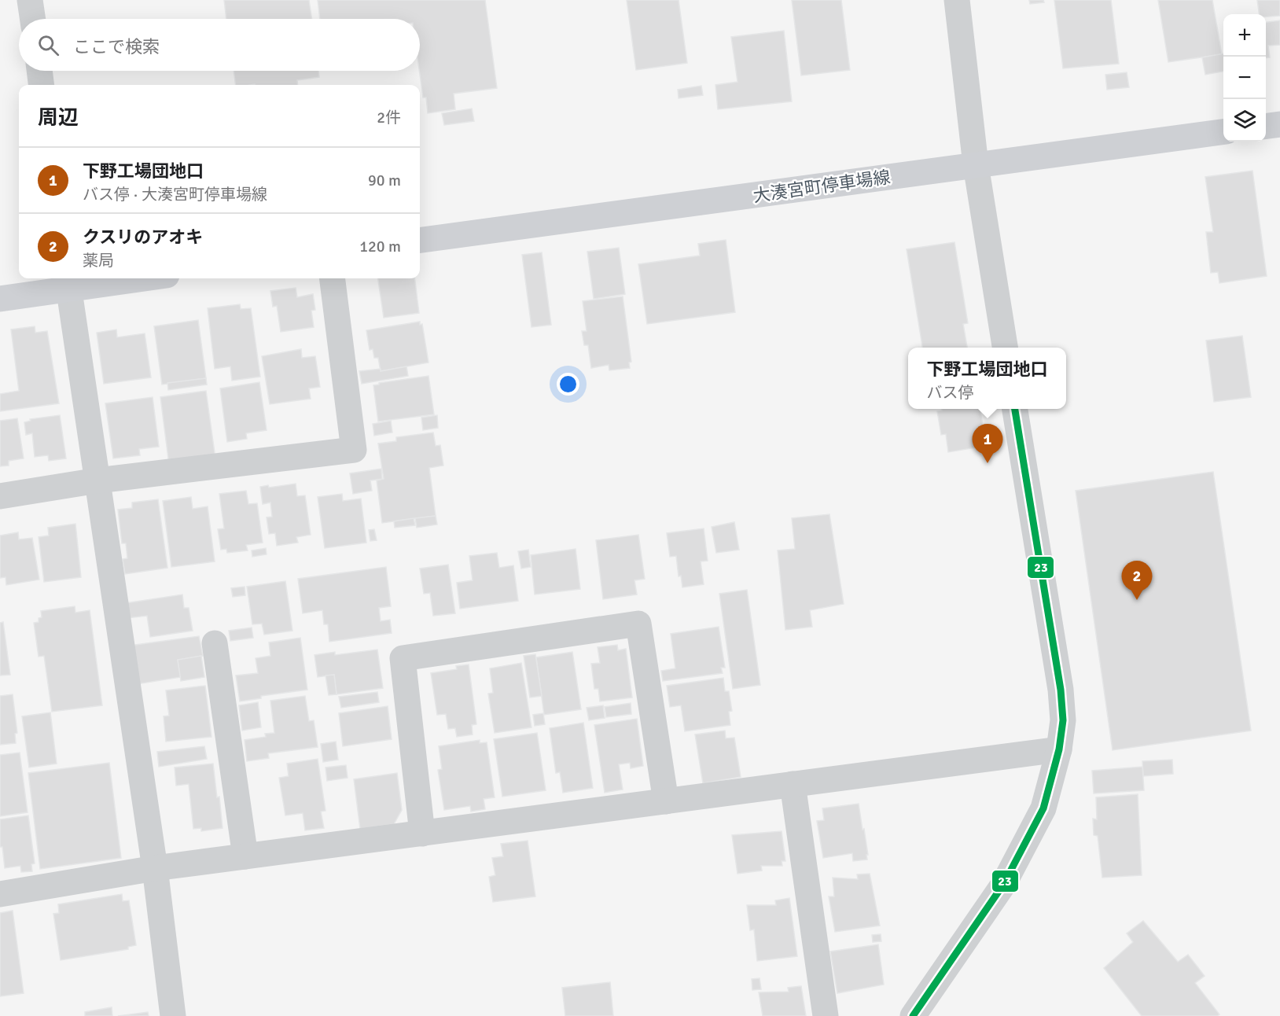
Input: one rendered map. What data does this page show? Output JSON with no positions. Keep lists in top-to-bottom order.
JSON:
{
  "streets": {
    "main road": ["大湊宮町停車場線"]
  },
  "lines": ["transit line 23"],
  "page": {
    "map_buttons": ["+", "−"],
    "search": "ここで検索",
    "heading": ["周辺", "2件"],
    "list": [
      {
        "mark": "1",
        "name": "下野工場団地口",
        "note": "バス停 · 大湊宮町停車場線",
        "value": "90 m"
      },
      {
        "mark": "2",
        "name": "クスリのアオキ",
        "note": "薬局",
        "value": "120 m"
      }
    ],
    "popup": ["下野工場団地口", "バス停"],
    "pins": ["1", "2"]
  }
}
